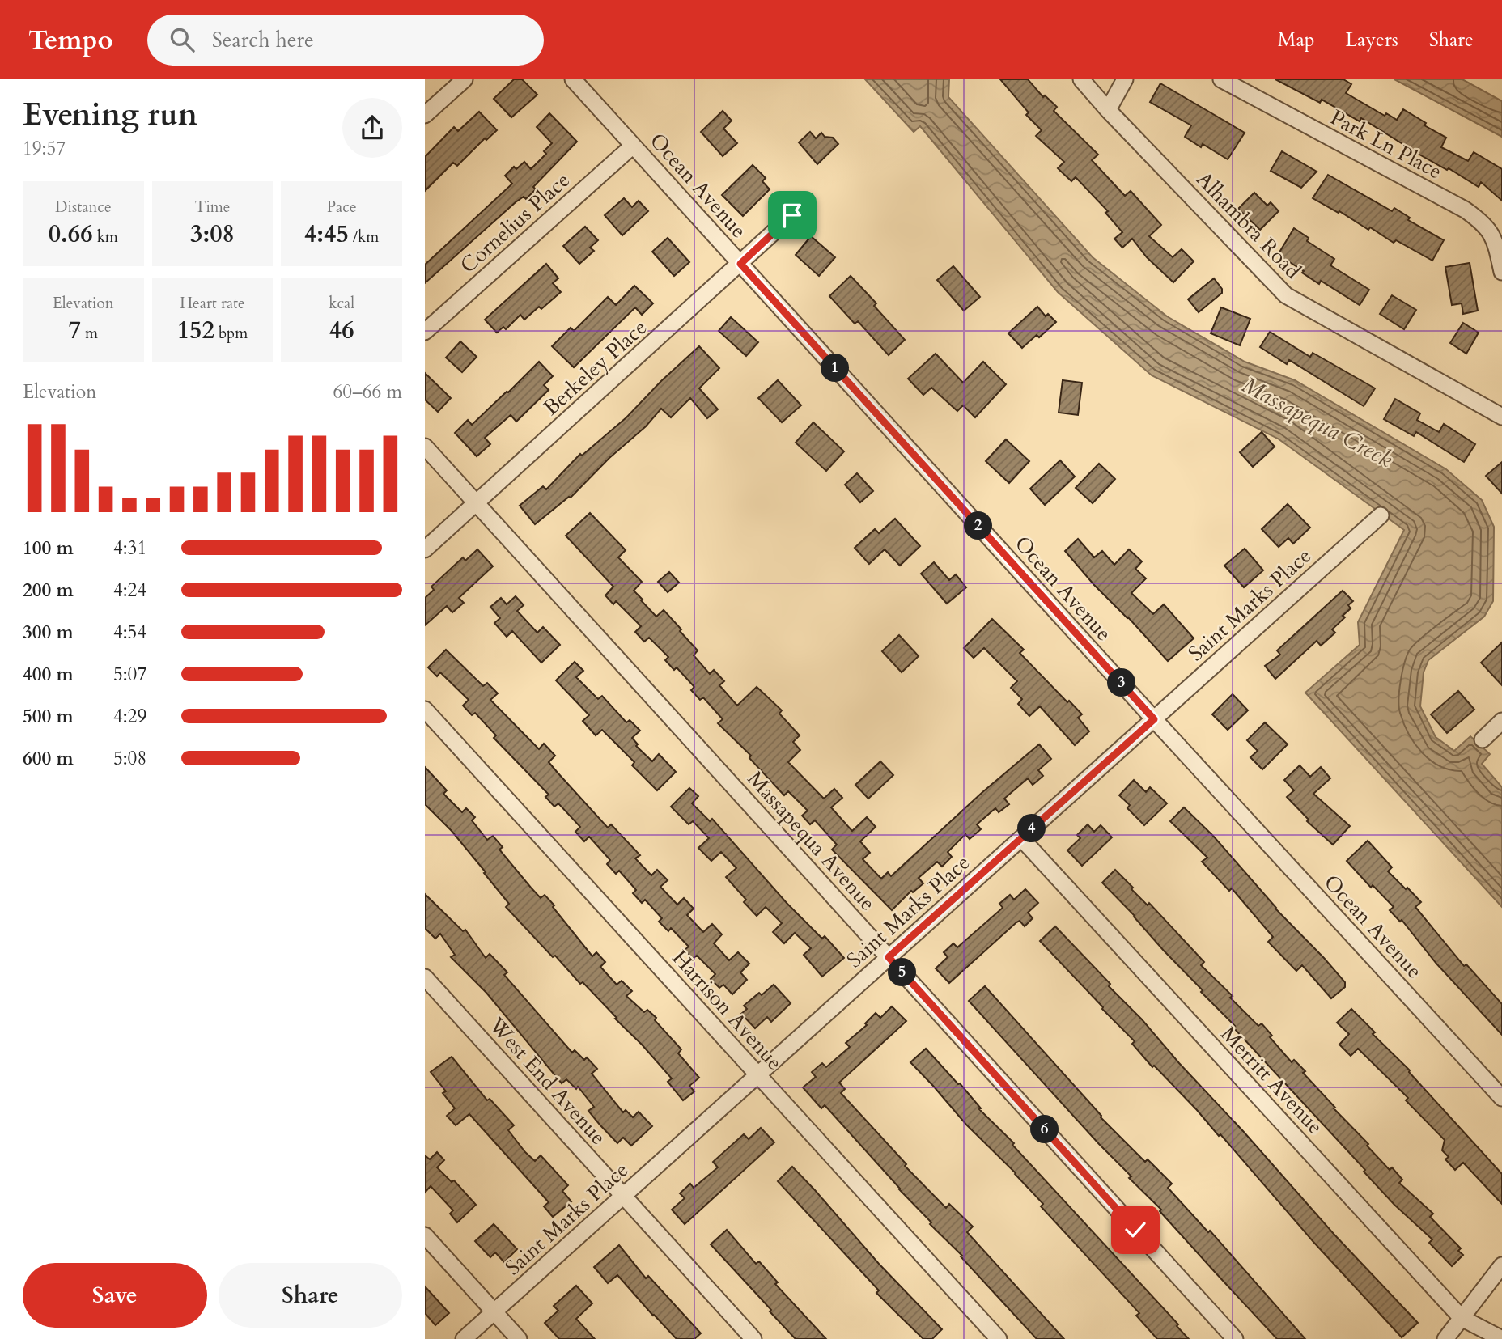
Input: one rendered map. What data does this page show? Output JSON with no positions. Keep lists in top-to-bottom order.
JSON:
{
  "streets": {
    "street": [
      "Park Ln Place",
      "Ocean Avenue",
      "Cornelius Place",
      "Alhambra Road",
      "Berkeley Place",
      "Saint Marks Place",
      "Massapequa Avenue",
      "Harrison Avenue",
      "Merritt Avenue",
      "West End Avenue"
    ]
  },
  "crossings": [
    ["Ocean Avenue", "Cornelius Place"],
    ["Ocean Avenue", "Berkeley Place"],
    ["Ocean Avenue", "Saint Marks Place"],
    ["Berkeley Place", "Massapequa Avenue"],
    ["Saint Marks Place", "Massapequa Avenue"],
    ["Saint Marks Place", "Harrison Avenue"],
    ["Saint Marks Place", "Merritt Avenue"],
    ["Saint Marks Place", "West End Avenue"]
  ],
  "water": ["Massapequa Creek"],
  "page": {
    "header": "Tempo",
    "search": "Search here",
    "nav": ["Map", "Layers", "Share"],
    "heading": ["Evening run", "19:57"],
    "stats": [
      ["Distance", "0.66 km"],
      ["Time", "3:08"],
      ["Pace", "4:45 /km"],
      ["Elevation", "7 m"],
      ["Heart rate", "152 bpm"],
      ["kcal", "46"]
    ],
    "pins": [
      "1",
      "2",
      "3",
      "4",
      "5",
      "6"
    ],
    "chart": ["Elevation", "60–66 m"],
    "list": [
      {
        "name": "100 m",
        "note": "4:31"
      },
      {
        "name": "200 m",
        "note": "4:24"
      },
      {
        "name": "300 m",
        "note": "4:54"
      },
      {
        "name": "400 m",
        "note": "5:07"
      },
      {
        "name": "500 m",
        "note": "4:29"
      },
      {
        "name": "600 m",
        "note": "5:08"
      }
    ],
    "buttons": ["Save", "Share"]
  }
}
